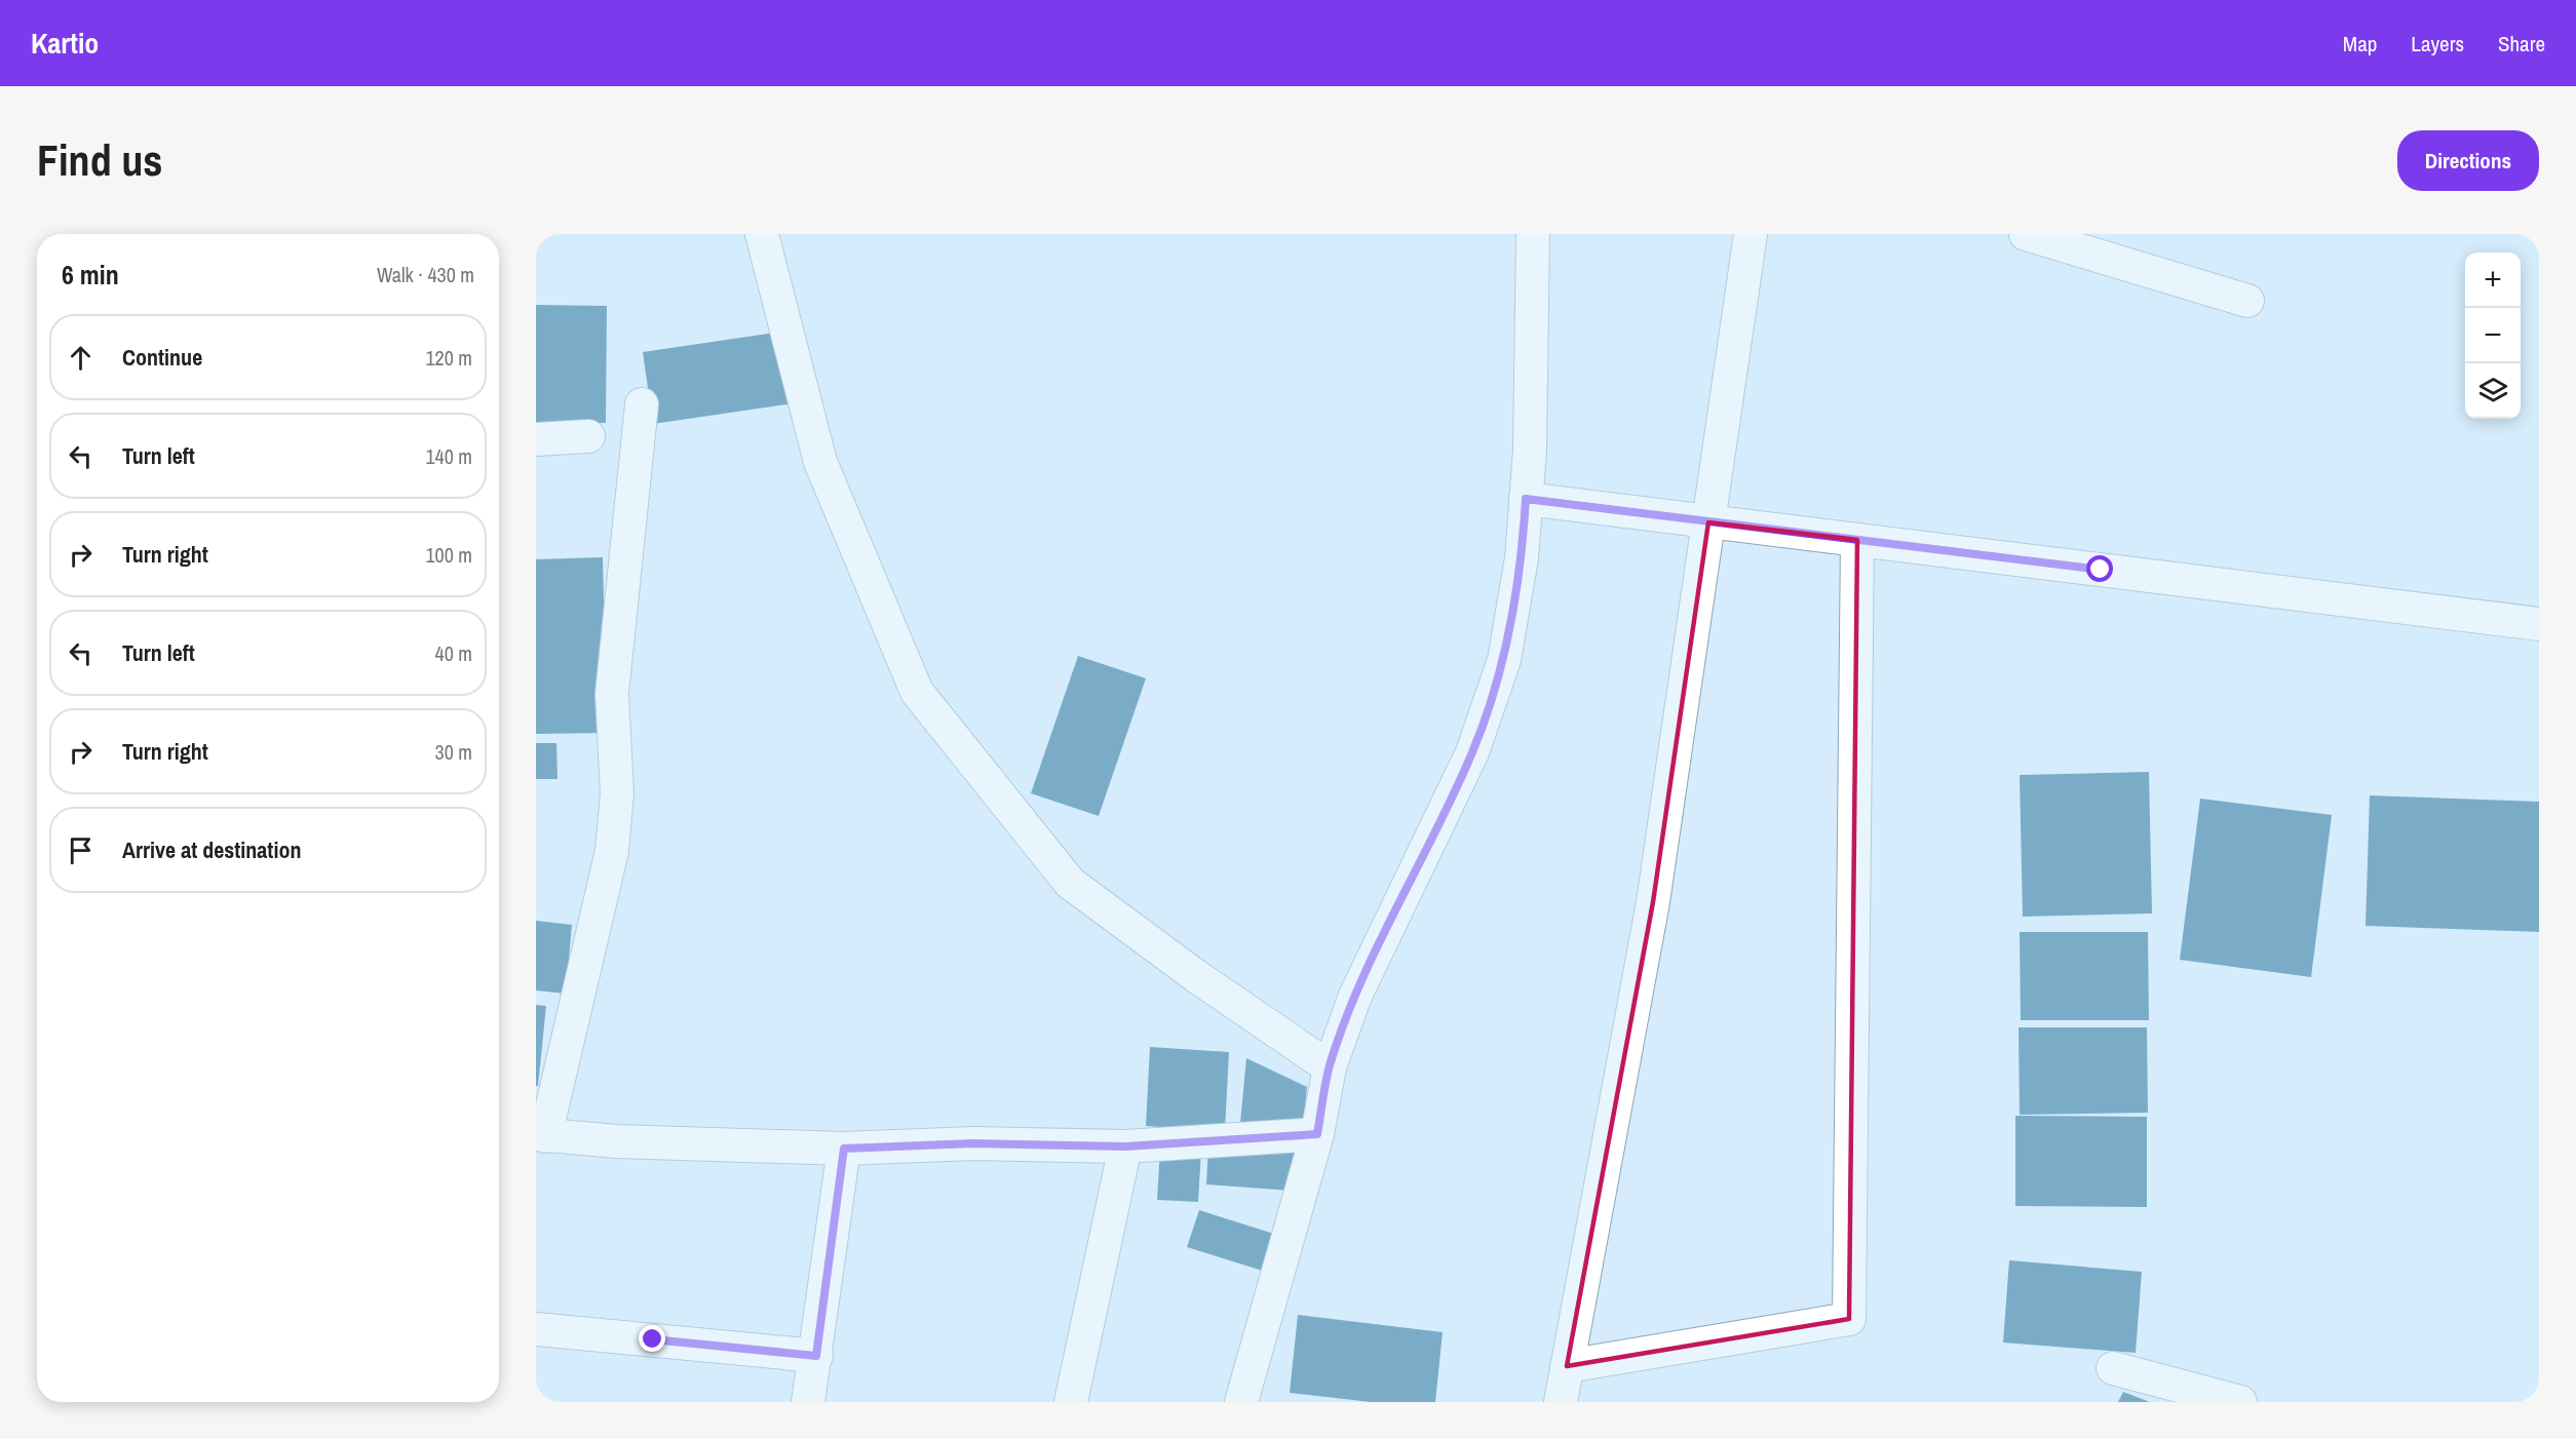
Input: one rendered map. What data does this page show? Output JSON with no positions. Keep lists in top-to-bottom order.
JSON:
{
  "page": {
    "header": "Kartio",
    "nav": ["Map", "Layers", "Share"],
    "buttons": "Directions",
    "title": "Find us",
    "heading": ["6 min", "Walk · 430 m"],
    "map_buttons": ["+", "−"],
    "list": [
      ["Continue", "120 m"],
      ["Turn left", "140 m"],
      ["Turn right", "100 m"],
      ["Turn left", "40 m"],
      ["Turn right", "30 m"],
      "Arrive at destination"
    ]
  }
}
